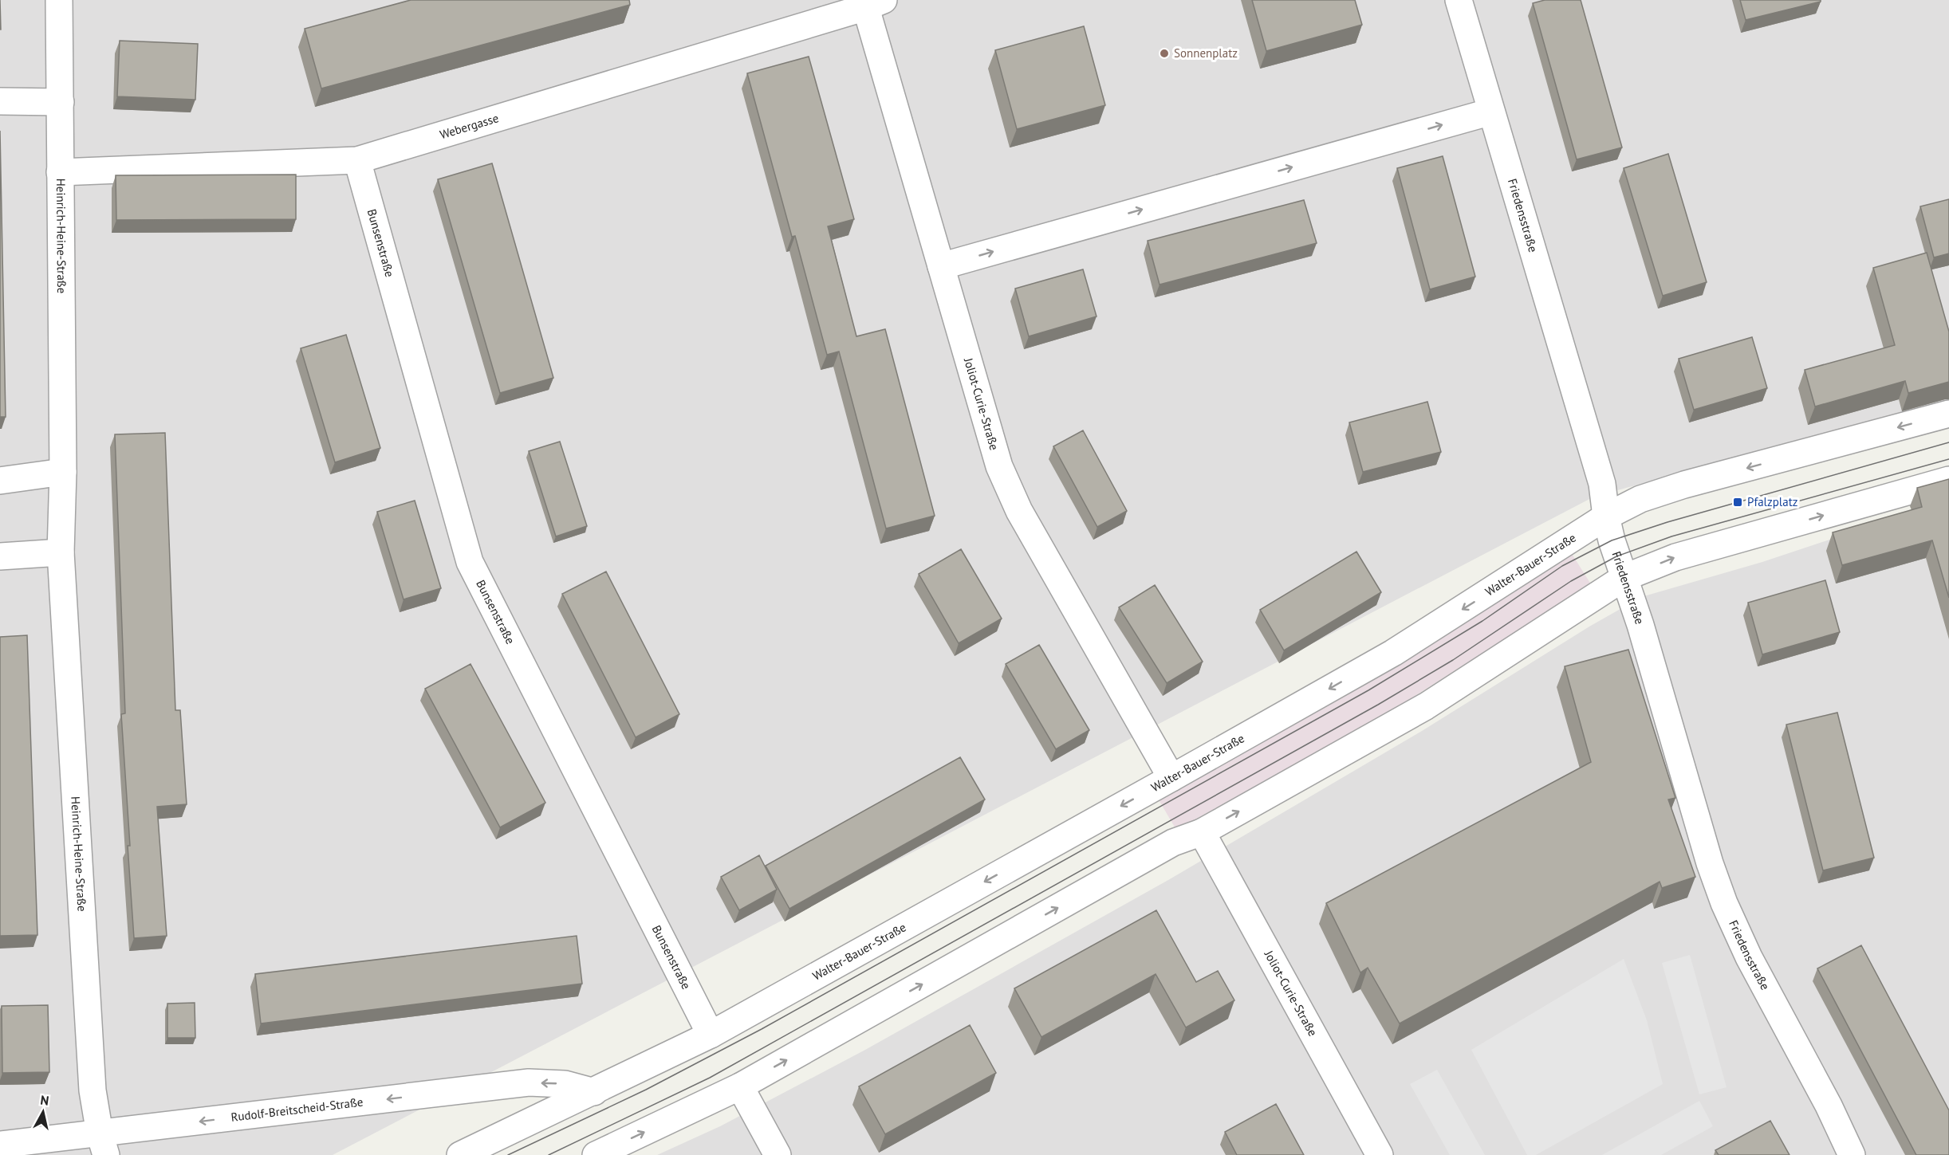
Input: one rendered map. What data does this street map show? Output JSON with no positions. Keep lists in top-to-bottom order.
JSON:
{
  "streets": {
    "street": [
      "Webergasse",
      "Friedensstraße",
      "Heinrich-Heine-Straße",
      "Bunsenstraße",
      "Joliot-Curie-Straße",
      "Walter-Bauer-Straße",
      "Rudolf-Breitscheid-Straße"
    ]
  },
  "crossings": [
    ["Webergasse", "Heinrich-Heine-Straße"],
    ["Webergasse", "Bunsenstraße"],
    ["Webergasse", "Joliot-Curie-Straße"],
    ["Friedensstraße", "Walter-Bauer-Straße"],
    ["Heinrich-Heine-Straße", "Rudolf-Breitscheid-Straße"],
    ["Bunsenstraße", "Walter-Bauer-Straße"],
    ["Joliot-Curie-Straße", "Walter-Bauer-Straße"],
    ["Walter-Bauer-Straße", "Rudolf-Breitscheid-Straße"]
  ],
  "one_way": ["Rudolf-Breitscheid-Straße"],
  "places": {
    "other": ["Sonnenplatz"],
    "transit": ["Pfalzplatz"]
  },
  "north": "top"
}
